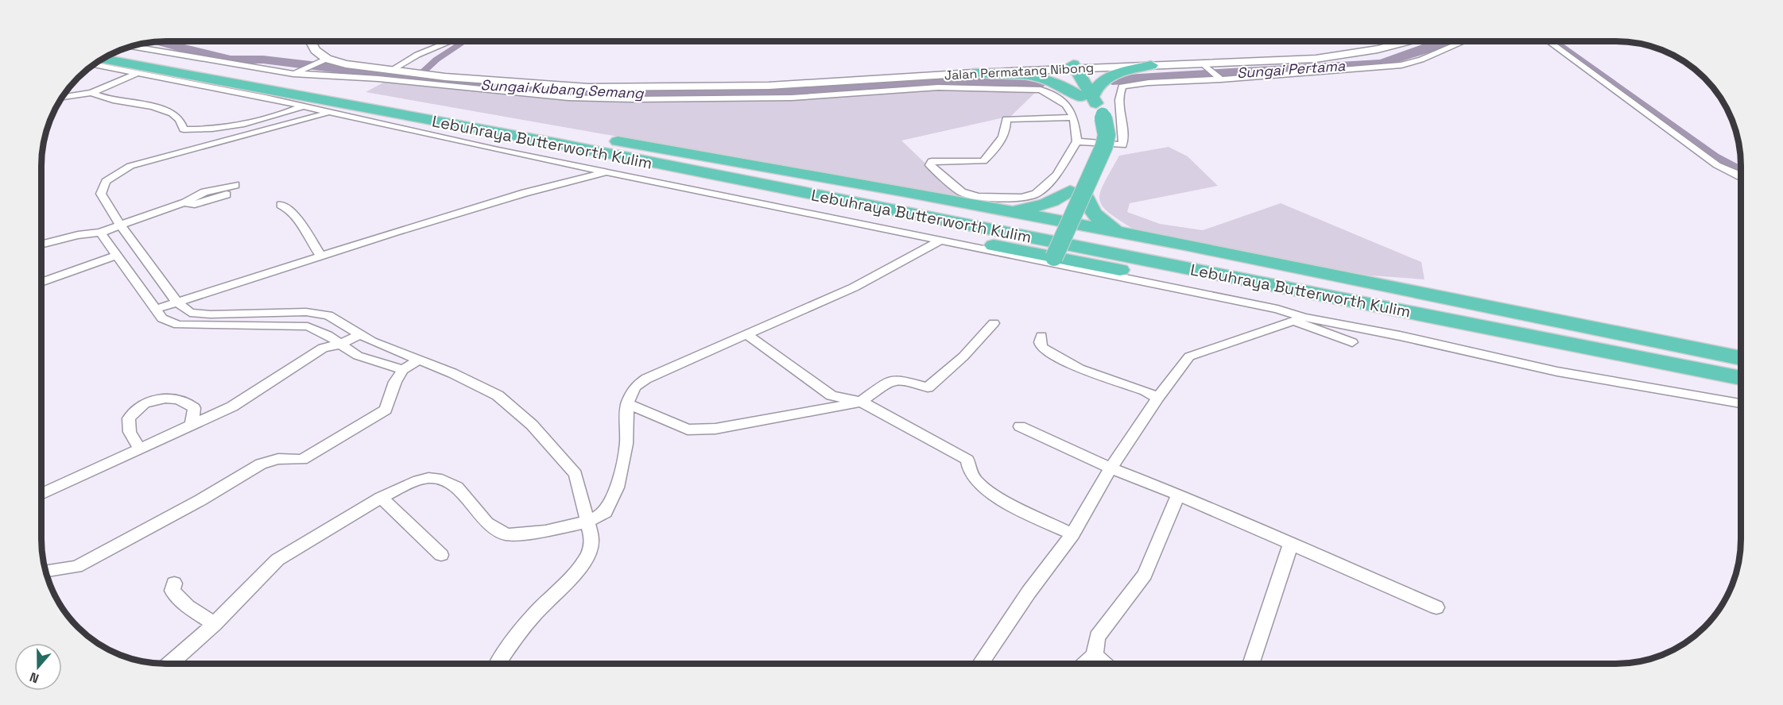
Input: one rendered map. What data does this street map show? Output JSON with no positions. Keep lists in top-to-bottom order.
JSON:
{
  "streets": {
    "highway": ["Lebuhraya Butterworth Kulim"],
    "main road": ["Jalan Permatang Nibong"]
  },
  "water": ["Sungai Pertama", "Sungai Kubang Semang"],
  "north": "bottom"
}
